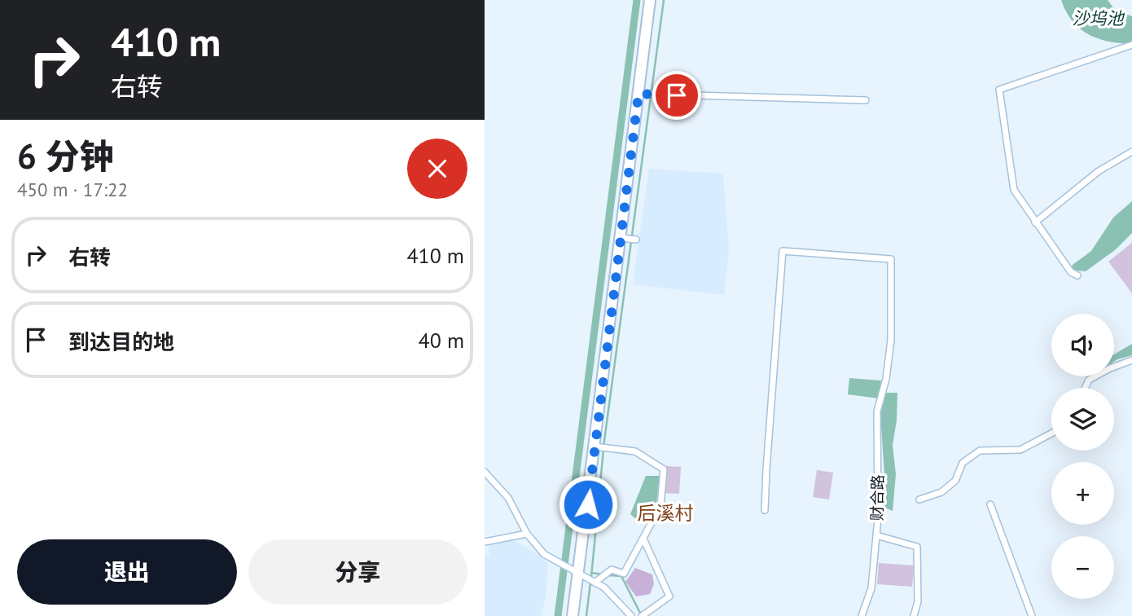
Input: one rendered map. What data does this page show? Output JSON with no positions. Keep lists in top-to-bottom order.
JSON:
{
  "streets": {
    "street": ["财合路"]
  },
  "districts": ["后溪村"],
  "water": ["沙坞池"],
  "page": {
    "turn": ["410 m", "右转"],
    "heading": ["6 分钟", "450 m · 17:22"],
    "list": [
      {
        "name": "右转",
        "value": "410 m"
      },
      {
        "name": "到达目的地",
        "value": "40 m"
      }
    ],
    "map_buttons": ["+", "−"],
    "buttons": ["退出", "分享"]
  }
}
